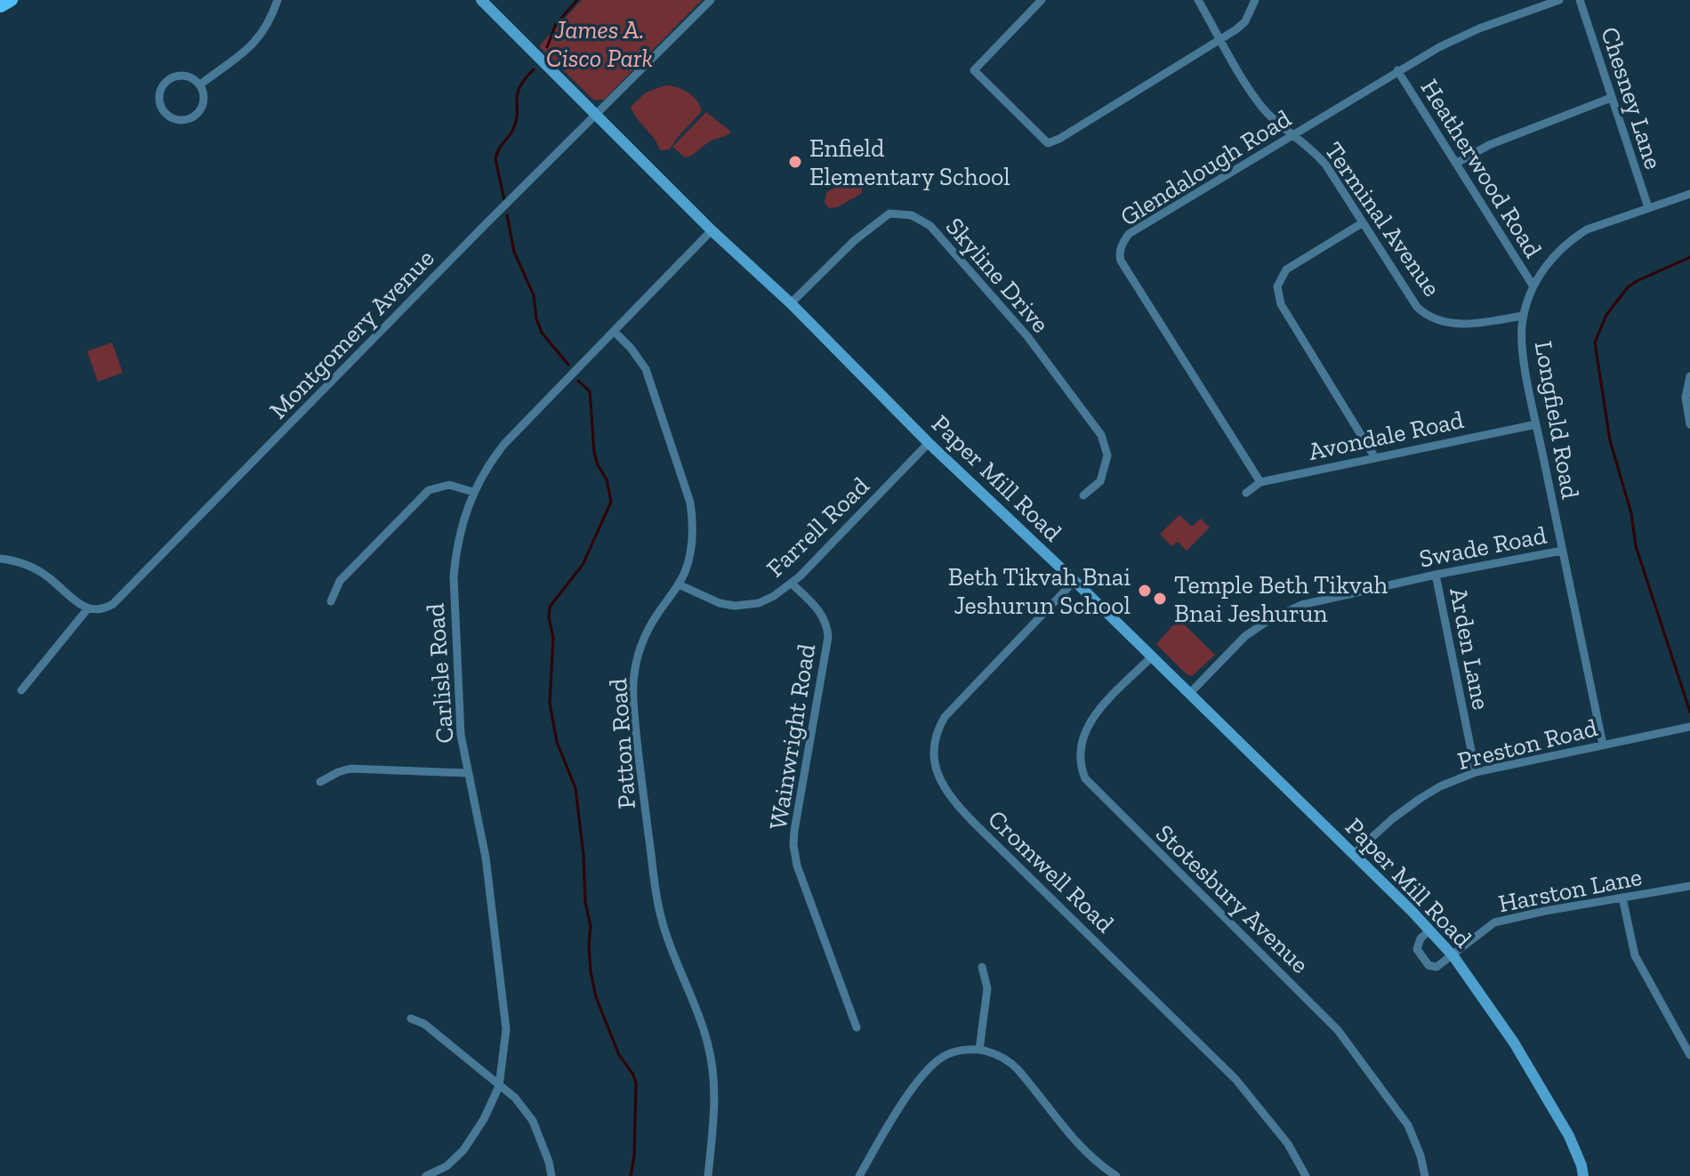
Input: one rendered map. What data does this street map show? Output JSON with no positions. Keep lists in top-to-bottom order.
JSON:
{
  "streets": {
    "main road": ["Paper Mill Road"],
    "street": [
      "Chesney Lane",
      "Glendalough Road",
      "Heatherwood Road",
      "Terminal Avenue",
      "Skyline Drive",
      "Montgomery Avenue",
      "Longfield Road",
      "Avondale Road",
      "Farrell Road",
      "Swade Road",
      "Arden Lane",
      "Carlisle Road",
      "Wainwright Road",
      "Patton Road",
      "Preston Road",
      "Cromwell Road",
      "Harston Lane",
      "Stotesbury Avenue"
    ]
  },
  "crossings": [
    ["Chesney Lane", "Longfield Road"],
    ["Glendalough Road", "Heatherwood Road"],
    ["Glendalough Road", "Terminal Avenue"],
    ["Glendalough Road", "Avondale Road"],
    ["Heatherwood Road", "Longfield Road"],
    ["Terminal Avenue", "Longfield Road"],
    ["Skyline Drive", "Paper Mill Road"],
    ["Montgomery Avenue", "Paper Mill Road"],
    ["Longfield Road", "Avondale Road"],
    ["Longfield Road", "Swade Road"],
    ["Longfield Road", "Preston Road"],
    ["Paper Mill Road", "Farrell Road"],
    ["Paper Mill Road", "Swade Road"],
    ["Paper Mill Road", "Carlisle Road"],
    ["Paper Mill Road", "Preston Road"],
    ["Paper Mill Road", "Cromwell Road"],
    ["Paper Mill Road", "Harston Lane"],
    ["Paper Mill Road", "Stotesbury Avenue"],
    ["Farrell Road", "Wainwright Road"],
    ["Farrell Road", "Patton Road"],
    ["Swade Road", "Arden Lane"],
    ["Arden Lane", "Preston Road"],
    ["Carlisle Road", "Patton Road"]
  ],
  "parks": ["James A. Cisco Park"],
  "places": ["Enfield Elementary School", "Beth Tikvah Bnai Jeshurun School", "Temple Beth Tikvah Bnai Jeshurun"]
}
